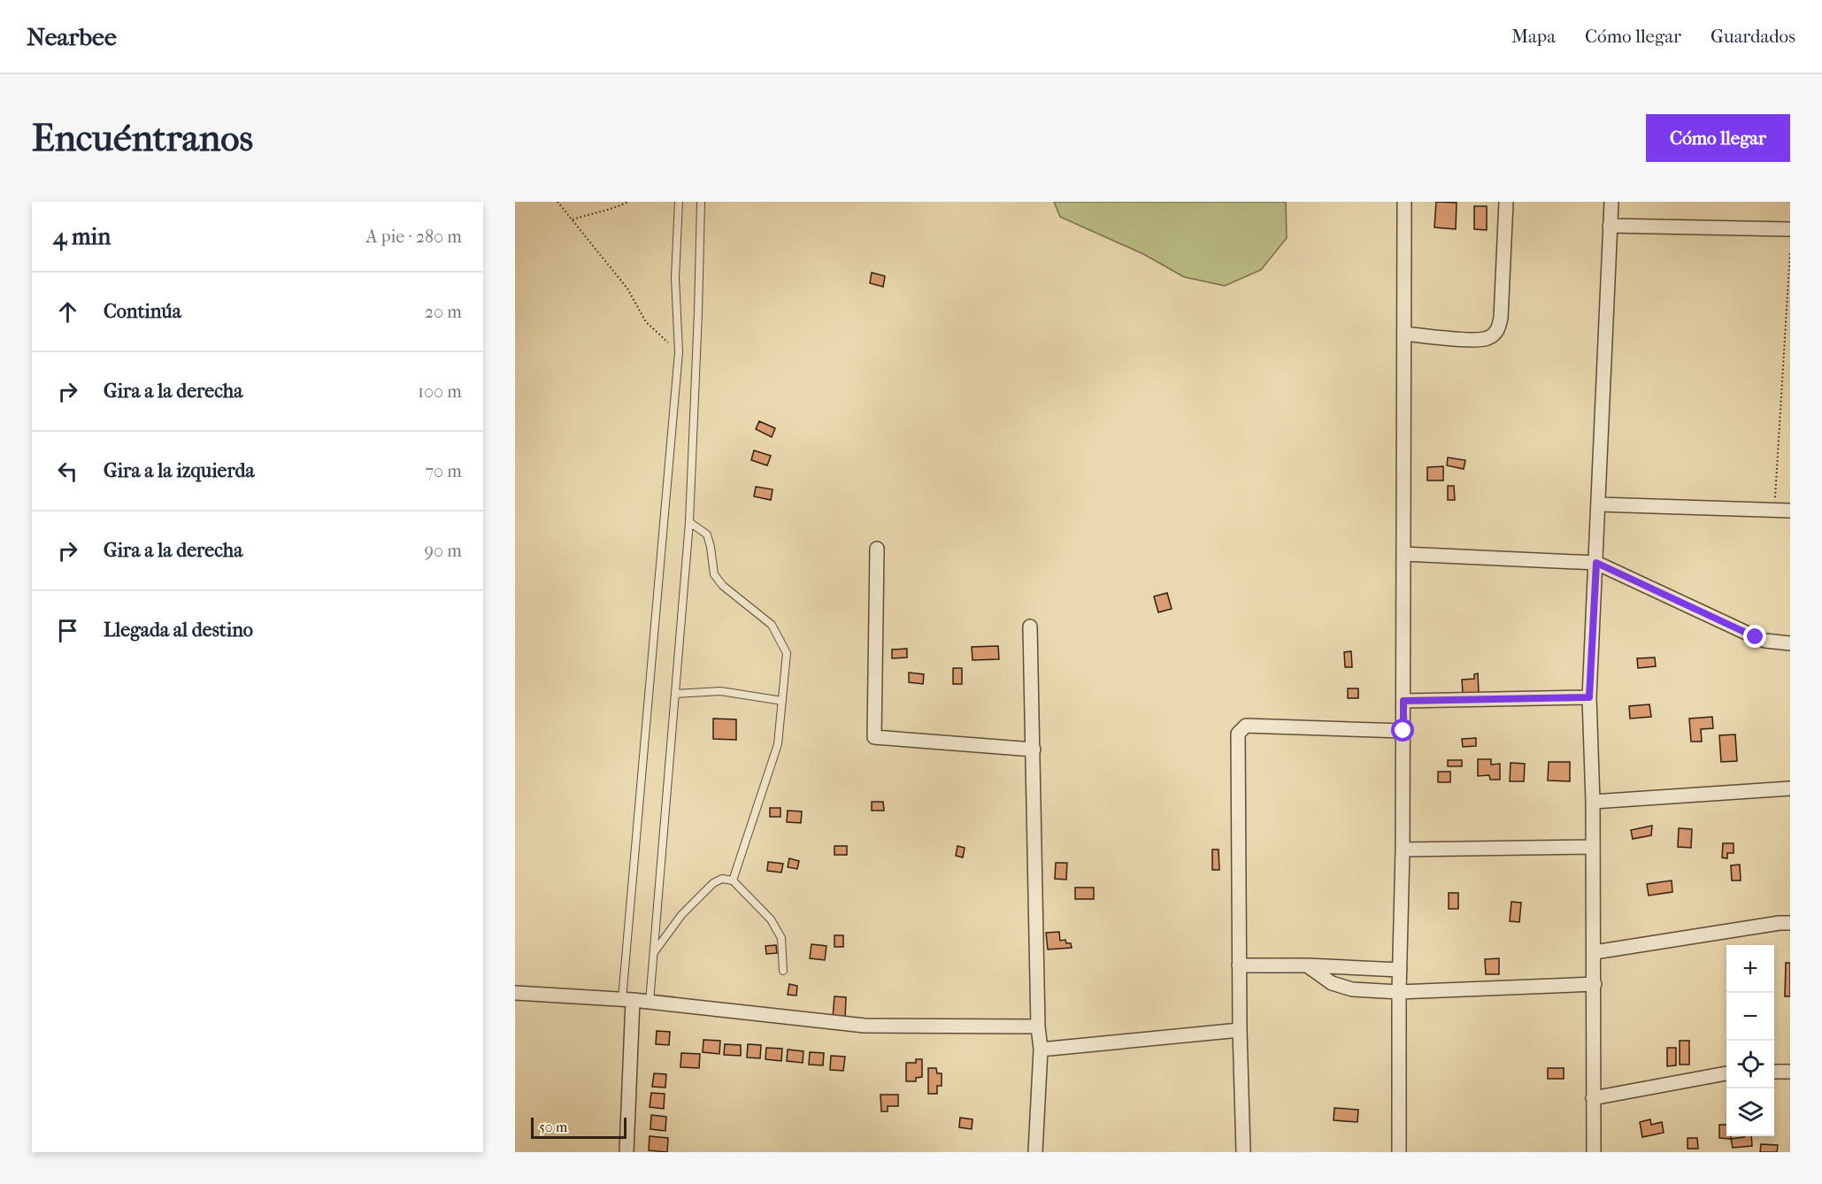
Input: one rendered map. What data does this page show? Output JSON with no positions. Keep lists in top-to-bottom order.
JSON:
{
  "scale_bar": "50 m",
  "page": {
    "header": "Nearbee",
    "nav": ["Mapa", "Cómo llegar", "Guardados"],
    "buttons": "Cómo llegar",
    "title": "Encuéntranos",
    "heading": ["4 min", "A pie · 280 m"],
    "list": [
      ["Continúa", "20 m"],
      ["Gira a la derecha", "100 m"],
      ["Gira a la izquierda", "70 m"],
      ["Gira a la derecha", "90 m"],
      "Llegada al destino"
    ],
    "map_buttons": ["+", "−"],
    "scale": "50 m"
  }
}
